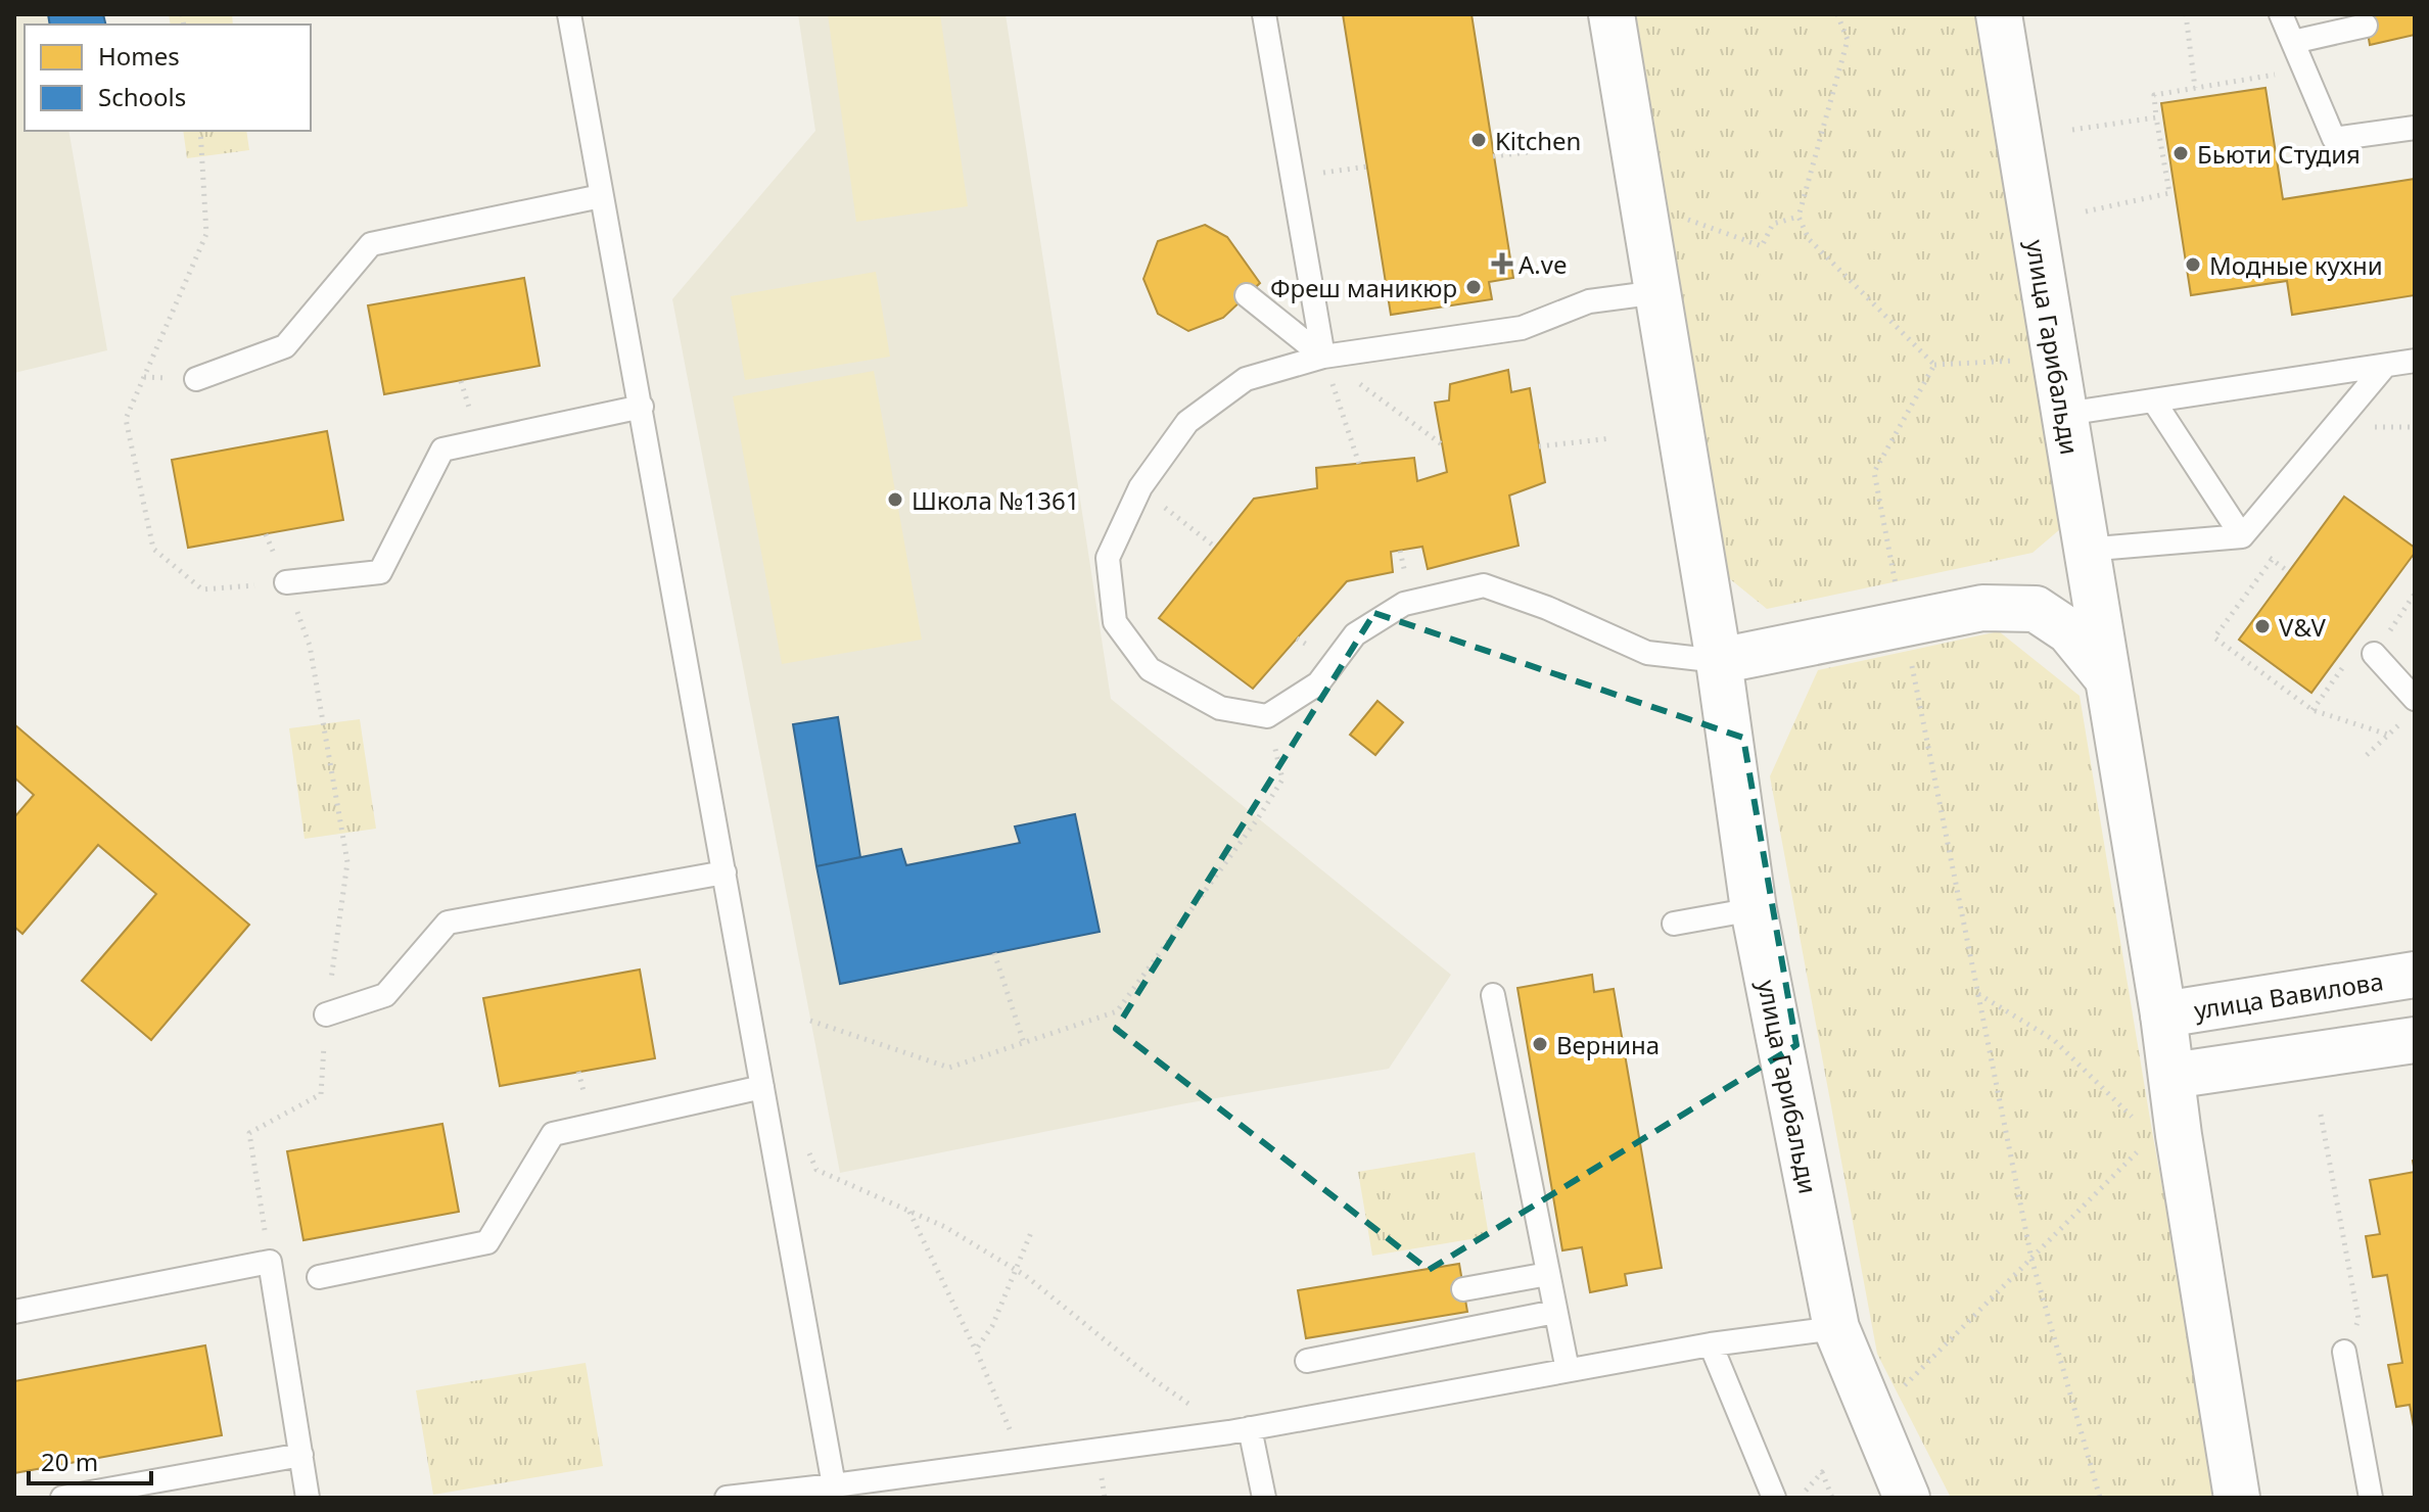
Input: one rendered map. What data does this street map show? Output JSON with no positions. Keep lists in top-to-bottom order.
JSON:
{
  "streets": {
    "street": ["улица Гарибальди", "улица Вавилова"]
  },
  "crossings": [
    ["улица Гарибальди", "улица Вавилова"]
  ],
  "places": {
    "other": [
      "Kitchen",
      "Бьюти Студия",
      "Модные кухни",
      "Фреш маникюр",
      "Школа №1361",
      "V&V",
      "Вернина"
    ],
    "health": ["A.ve"]
  },
  "legend": ["Homes", "Schools"],
  "scale_bar": "20 m"
}
